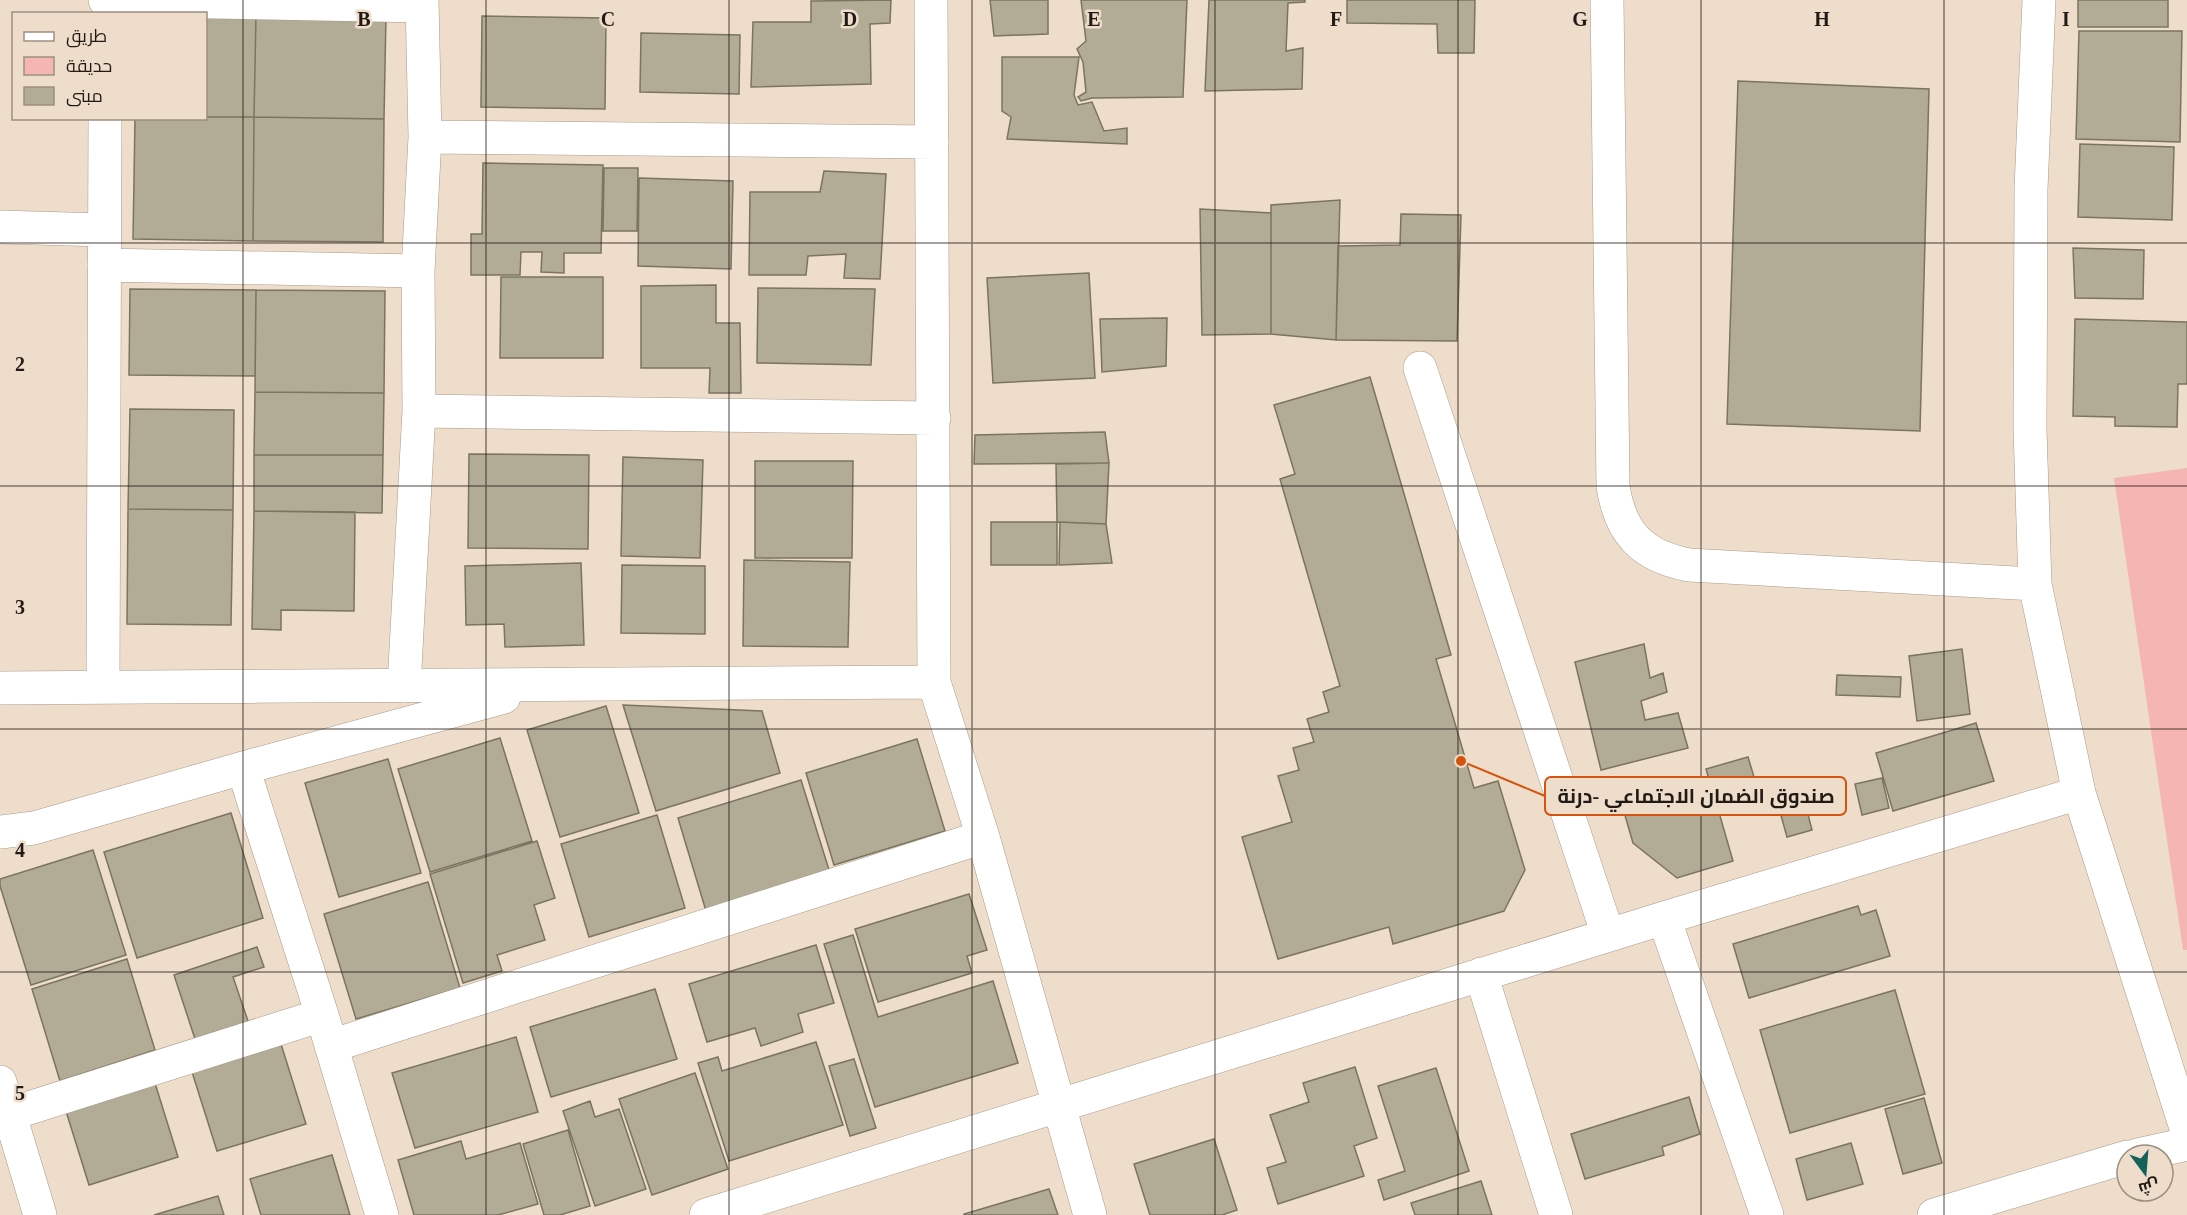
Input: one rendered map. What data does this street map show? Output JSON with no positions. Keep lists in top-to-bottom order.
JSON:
{
  "places": ["صندوق الضمان الاجتماعي -درنة"],
  "legend": ["طريق", "حديقة", "مبنى"],
  "north": "bottom",
  "grid": {
    "columns": [
      "B",
      "C",
      "D",
      "E",
      "F",
      "G",
      "H",
      "I"
    ],
    "rows": [
      "2",
      "3",
      "4",
      "5"
    ]
  }
}
